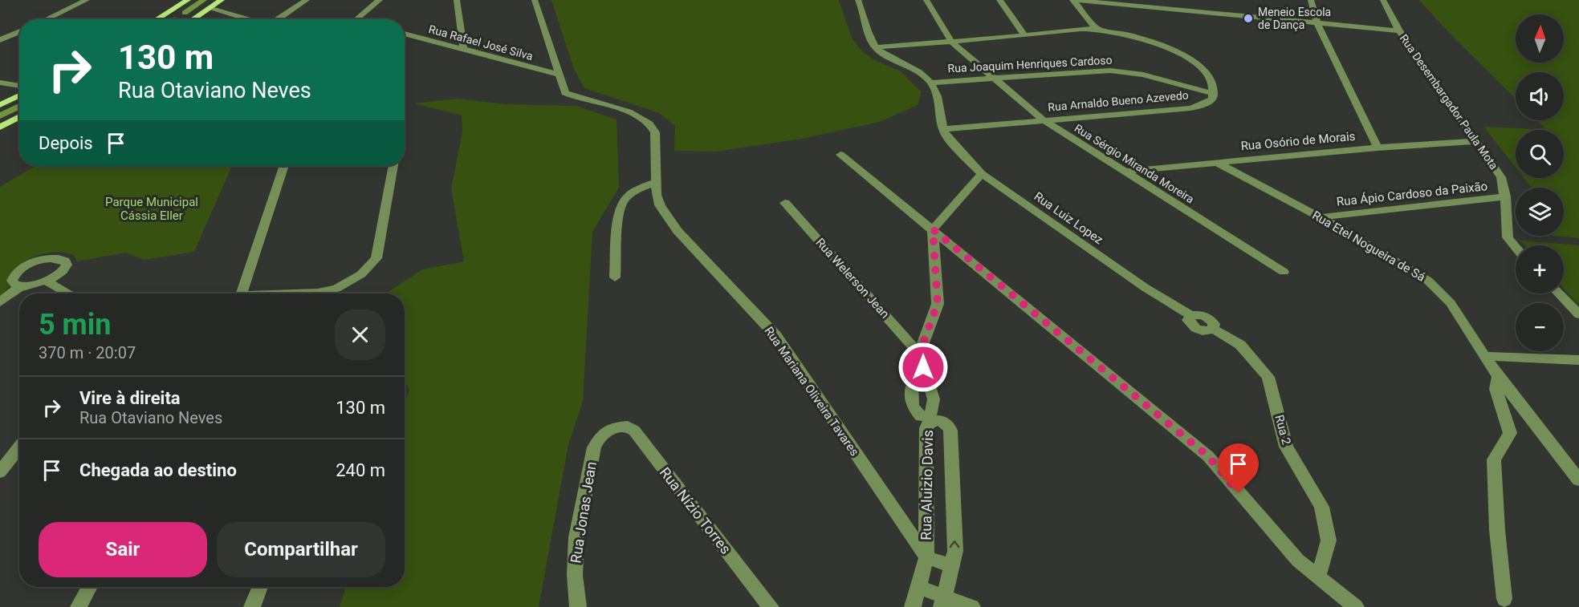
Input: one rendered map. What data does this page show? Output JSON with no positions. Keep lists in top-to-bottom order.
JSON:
{
  "streets": {
    "street": [
      "Rua Rafael José Silva",
      "Rua Joaquim Henriques Cardoso",
      "Rua Arnaldo Bueno Azevedo",
      "Rua Desembargador Paula Mota",
      "Rua Osório de Morais",
      "Rua Sérgio Miranda Moreira",
      "Rua Ápio Cardoso da Paixão",
      "Rua Luiz Lopez",
      "Rua Etel Nogueira de Sá",
      "Rua Welerson Jean",
      "Rua Mariana Oliveira Tavares",
      "Rua 2",
      "Rua Aluizio Davis",
      "Rua Nízio Torres",
      "Rua Jonas Jean"
    ]
  },
  "crossings": [
    ["Rua Rafael José Silva", "Rua Mariana Oliveira Tavares"],
    ["Rua Joaquim Henriques Cardoso", "Rua Arnaldo Bueno Azevedo"],
    ["Rua Joaquim Henriques Cardoso", "Rua Sérgio Miranda Moreira"],
    ["Rua Arnaldo Bueno Azevedo", "Rua Sérgio Miranda Moreira"],
    ["Rua Arnaldo Bueno Azevedo", "Rua Luiz Lopez"],
    ["Rua Desembargador Paula Mota", "Rua Osório de Morais"],
    ["Rua Desembargador Paula Mota", "Rua Ápio Cardoso da Paixão"],
    ["Rua Osório de Morais", "Rua Sérgio Miranda Moreira"],
    ["Rua Osório de Morais", "Rua Etel Nogueira de Sá"],
    ["Rua Ápio Cardoso da Paixão", "Rua Etel Nogueira de Sá"],
    ["Rua Luiz Lopez", "Rua 2"],
    ["Rua Mariana Oliveira Tavares", "Rua Aluizio Davis"],
    ["Rua Nízio Torres", "Rua Jonas Jean"]
  ],
  "parks": ["Parque Municipal Cássia Eller"],
  "places": ["Meneio Escola de Dança"],
  "north": "top",
  "page": {
    "map_buttons": ["+", "−"],
    "turn": ["130 m", "Rua Otaviano Neves"],
    "then": "Depois",
    "heading": ["5 min", "370 m · 20:07"],
    "list": [
      {
        "name": "Vire à direita",
        "note": "Rua Otaviano Neves",
        "value": "130 m"
      },
      {
        "name": "Chegada ao destino",
        "value": "240 m"
      }
    ],
    "buttons": ["Sair", "Compartilhar"]
  }
}
